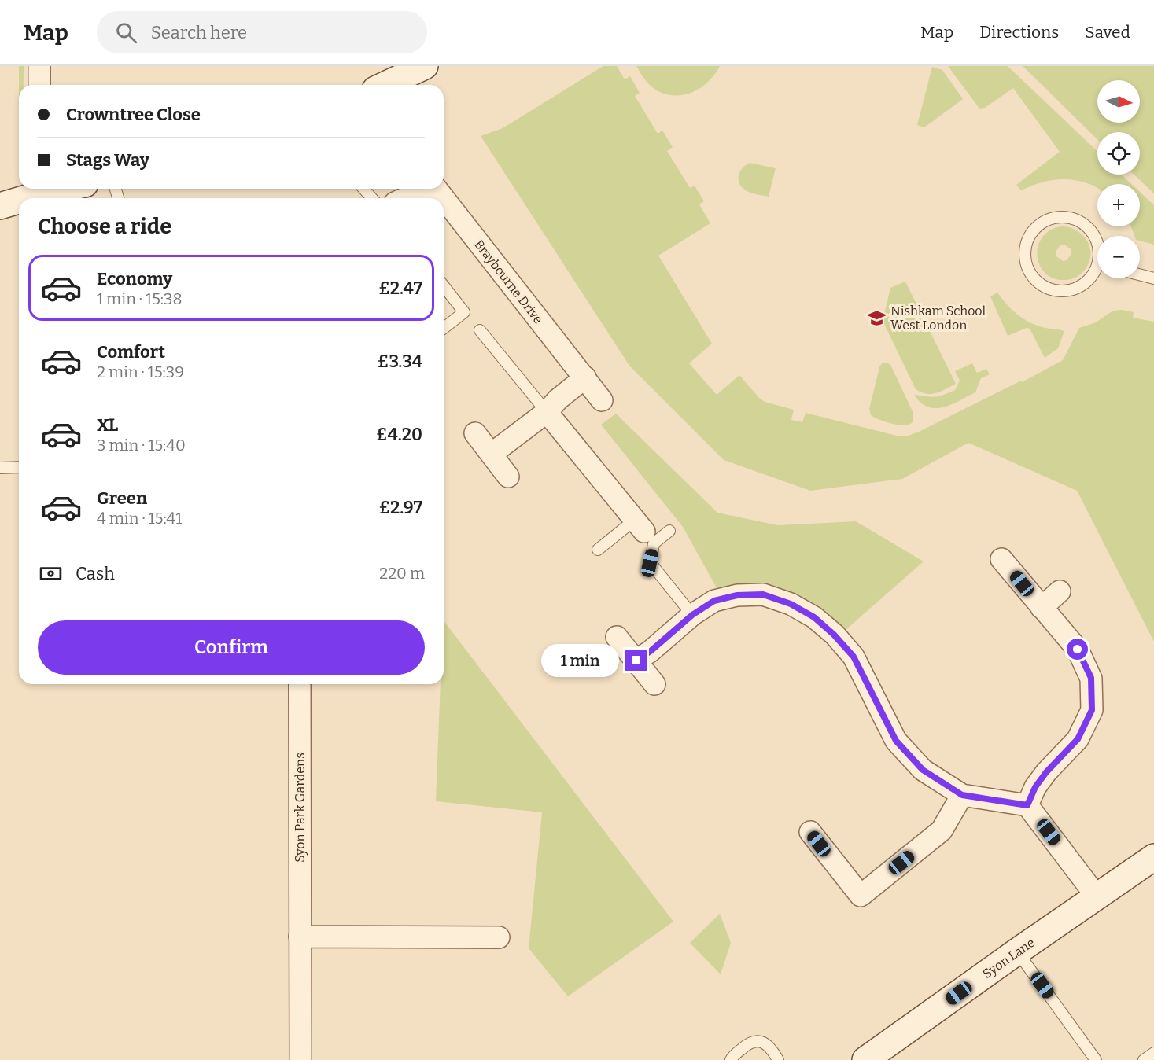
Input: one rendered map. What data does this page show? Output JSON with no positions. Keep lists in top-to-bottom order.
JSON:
{
  "streets": {
    "main road": ["Syon Lane"],
    "street": ["Braybourne Drive", "Syon Park Gardens"]
  },
  "places": {
    "school or university": ["Nishkam School West London"]
  },
  "north": "right",
  "page": {
    "header": "Map",
    "search": "Search here",
    "nav": ["Map", "Directions", "Saved"],
    "map_buttons": ["+", "−"],
    "banner": ["Crowntree Close", "Stags Way"],
    "heading": "Choose a ride",
    "list": [
      {
        "name": "Economy",
        "note": "1 min · 15:38",
        "value": "£2.47"
      },
      {
        "name": "Comfort",
        "note": "2 min · 15:39",
        "value": "£3.34"
      },
      {
        "name": "XL",
        "note": "3 min · 15:40",
        "value": "£4.20"
      },
      {
        "name": "Green",
        "note": "4 min · 15:41",
        "value": "£2.97"
      }
    ],
    "pay": ["Cash", "220 m"],
    "buttons": "Confirm",
    "bubble": "1 min"
  }
}
